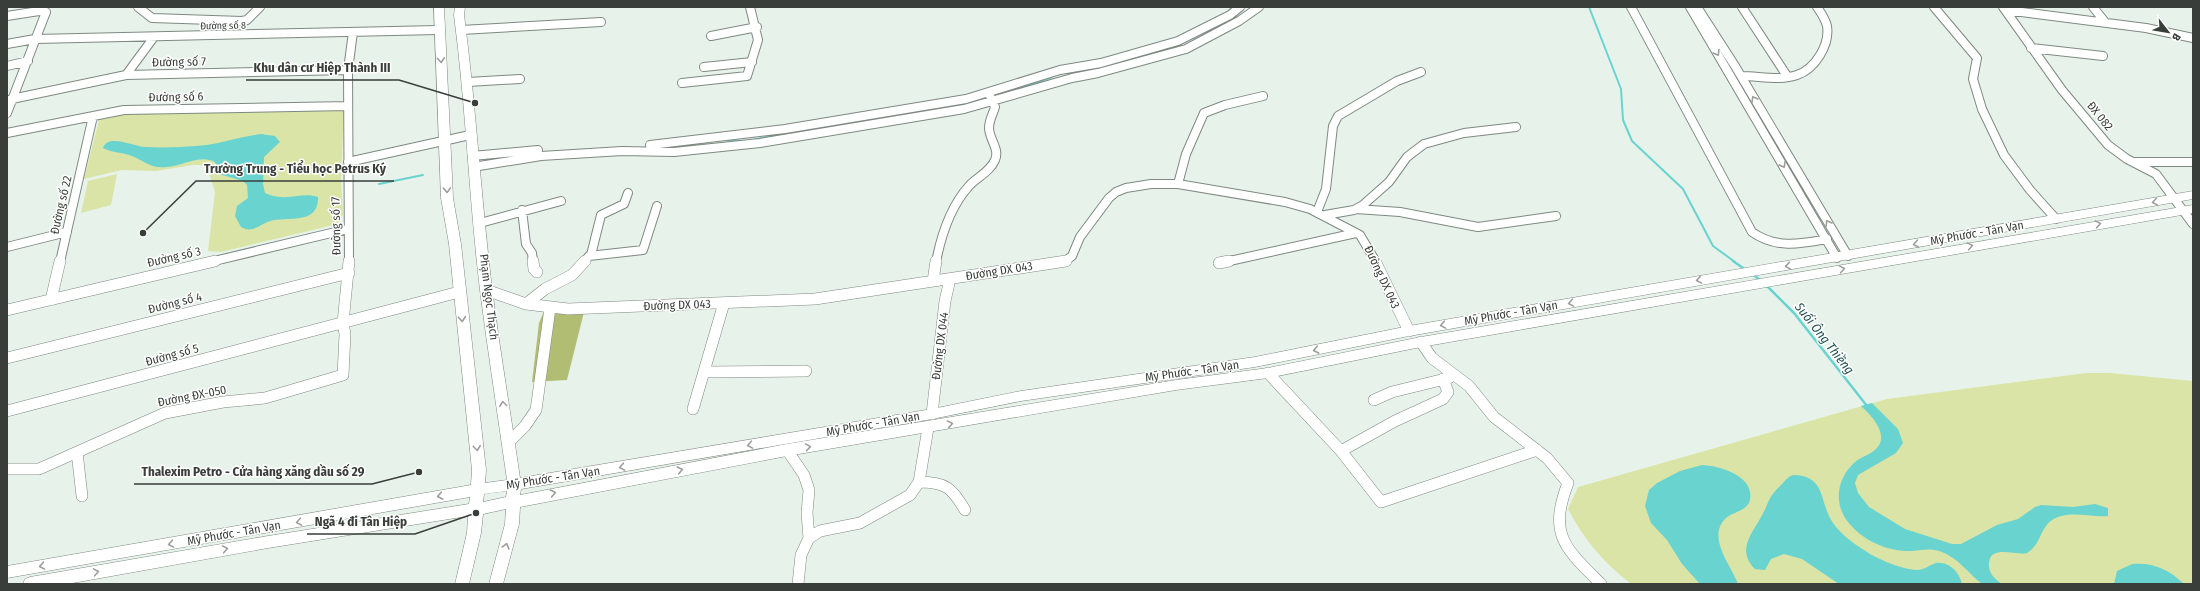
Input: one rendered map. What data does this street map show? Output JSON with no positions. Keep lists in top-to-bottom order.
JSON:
{
  "streets": {
    "main road": ["Mỹ Phước - Tân Vạn", "Phạm Ngọc Thạch"],
    "street": [
      "Đường số 8",
      "Đường số 7",
      "Đường số 6",
      "ĐX 082",
      "Đường số 22",
      "Đường số 17",
      "Đường số 3",
      "Đường DX 043",
      "Đường số 4",
      "Đường DX 044",
      "Đường số 5",
      "Đường ĐX-050"
    ]
  },
  "crossings": [
    ["Đường số 8", "Đường số 17"],
    ["Đường số 7", "Đường số 17"],
    ["Đường số 6", "Đường số 22"],
    ["Đường số 6", "Đường số 17"],
    ["ĐX 082", "Mỹ Phước - Tân Vạn"],
    ["Đường số 22", "Đường số 3"],
    ["Đường số 17", "Đường số 3"],
    ["Đường số 17", "Đường số 4"],
    ["Đường số 17", "Đường số 5"],
    ["Đường số 17", "Đường ĐX-050"],
    ["Mỹ Phước - Tân Vạn", "Đường DX 043"],
    ["Mỹ Phước - Tân Vạn", "Phạm Ngọc Thạch"],
    ["Mỹ Phước - Tân Vạn", "Đường DX 044"],
    ["Đường DX 043", "Phạm Ngọc Thạch"],
    ["Đường DX 043", "Đường DX 044"]
  ],
  "water": ["Suối Ông Thiềng"],
  "places": [
    "Khu dân cư Hiệp Thành III",
    "Trường Trung - Tiểu học Petrus Ký",
    "Thalexim Petro - Cửa hàng xăng dầu số 29",
    "Ngã 4 đi Tân Hiệp"
  ],
  "north": "bottom right"
}
